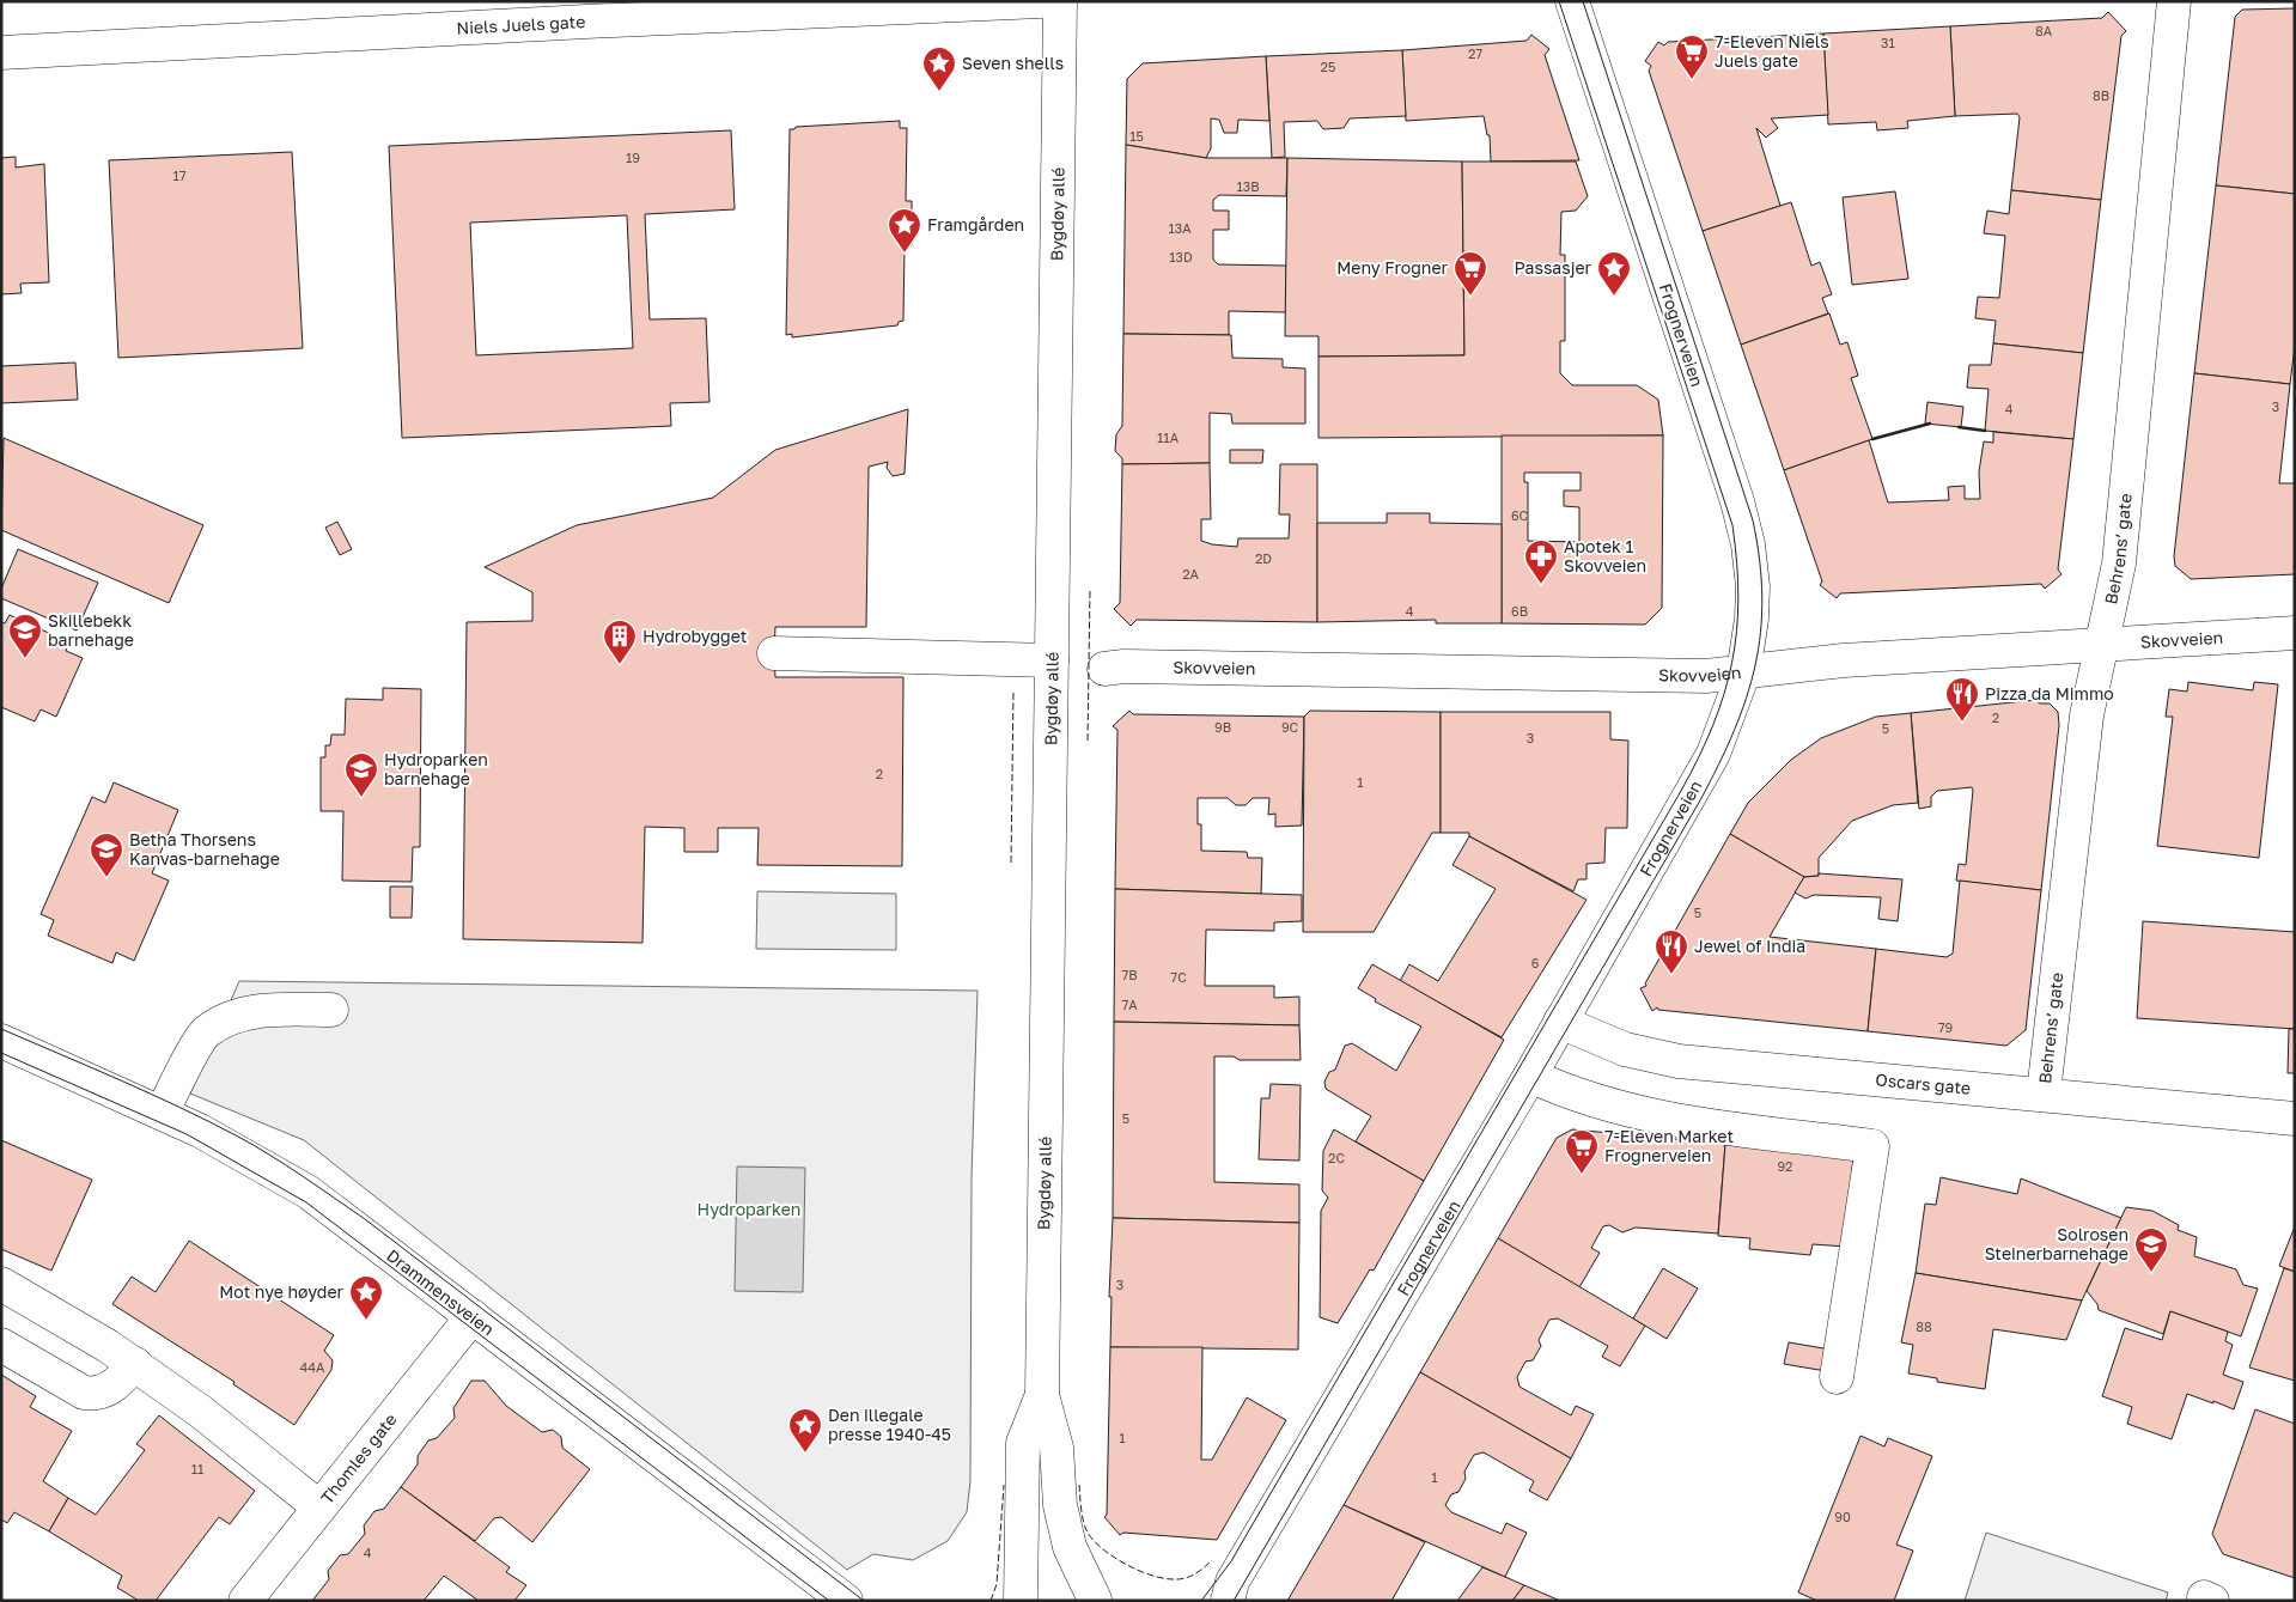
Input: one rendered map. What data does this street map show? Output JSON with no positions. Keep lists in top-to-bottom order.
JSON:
{
  "streets": {
    "street": [
      "Niels Juels gate",
      "Bygdøy allé",
      "Frognerveien",
      "Behrens’ gate",
      "Skovveien",
      "Oscars gate",
      "Drammensveien",
      "Thomles gate"
    ]
  },
  "crossings": [
    ["Frognerveien", "Skovveien"],
    ["Frognerveien", "Oscars gate"],
    ["Behrens’ gate", "Skovveien"],
    ["Behrens’ gate", "Oscars gate"],
    ["Drammensveien", "Thomles gate"]
  ],
  "parks": ["Hydroparken"],
  "places": {
    "supermarket": ["7-Eleven Niels Juels gate", "Meny Frogner", "7-Eleven Market Frognerveien"],
    "place": [
      "Seven shells",
      "Framgården",
      "Passasjer",
      "Mot nye høyder",
      "Den illegale presse 1940-45"
    ],
    "pharmacy": ["Apotek 1 Skovveien"],
    "school or university": [
      "Skillebekk barnehage",
      "Hydroparken barnehage",
      "Betha Thorsens Kanvas-barnehage",
      "Solrosen Steinerbarnehage"
    ],
    "building": ["Hydrobygget"],
    "restaurant": ["Pizza da Mimmo", "Jewel of India"]
  },
  "house_numbers": [
    "8A",
    "31",
    "27",
    "25",
    "8B",
    "15",
    "19",
    "17",
    "13B",
    "13A",
    "13D",
    "3",
    "4",
    "11A",
    "6C",
    "2D",
    "2A",
    "4",
    "6B",
    "2",
    "9B",
    "9C",
    "5",
    "3",
    "2",
    "1",
    "5",
    "6",
    "7B",
    "7C",
    "7A",
    "79",
    "5",
    "2C",
    "92",
    "3",
    "88",
    "44A",
    "1",
    "11",
    "1",
    "90",
    "4"
  ]
}
